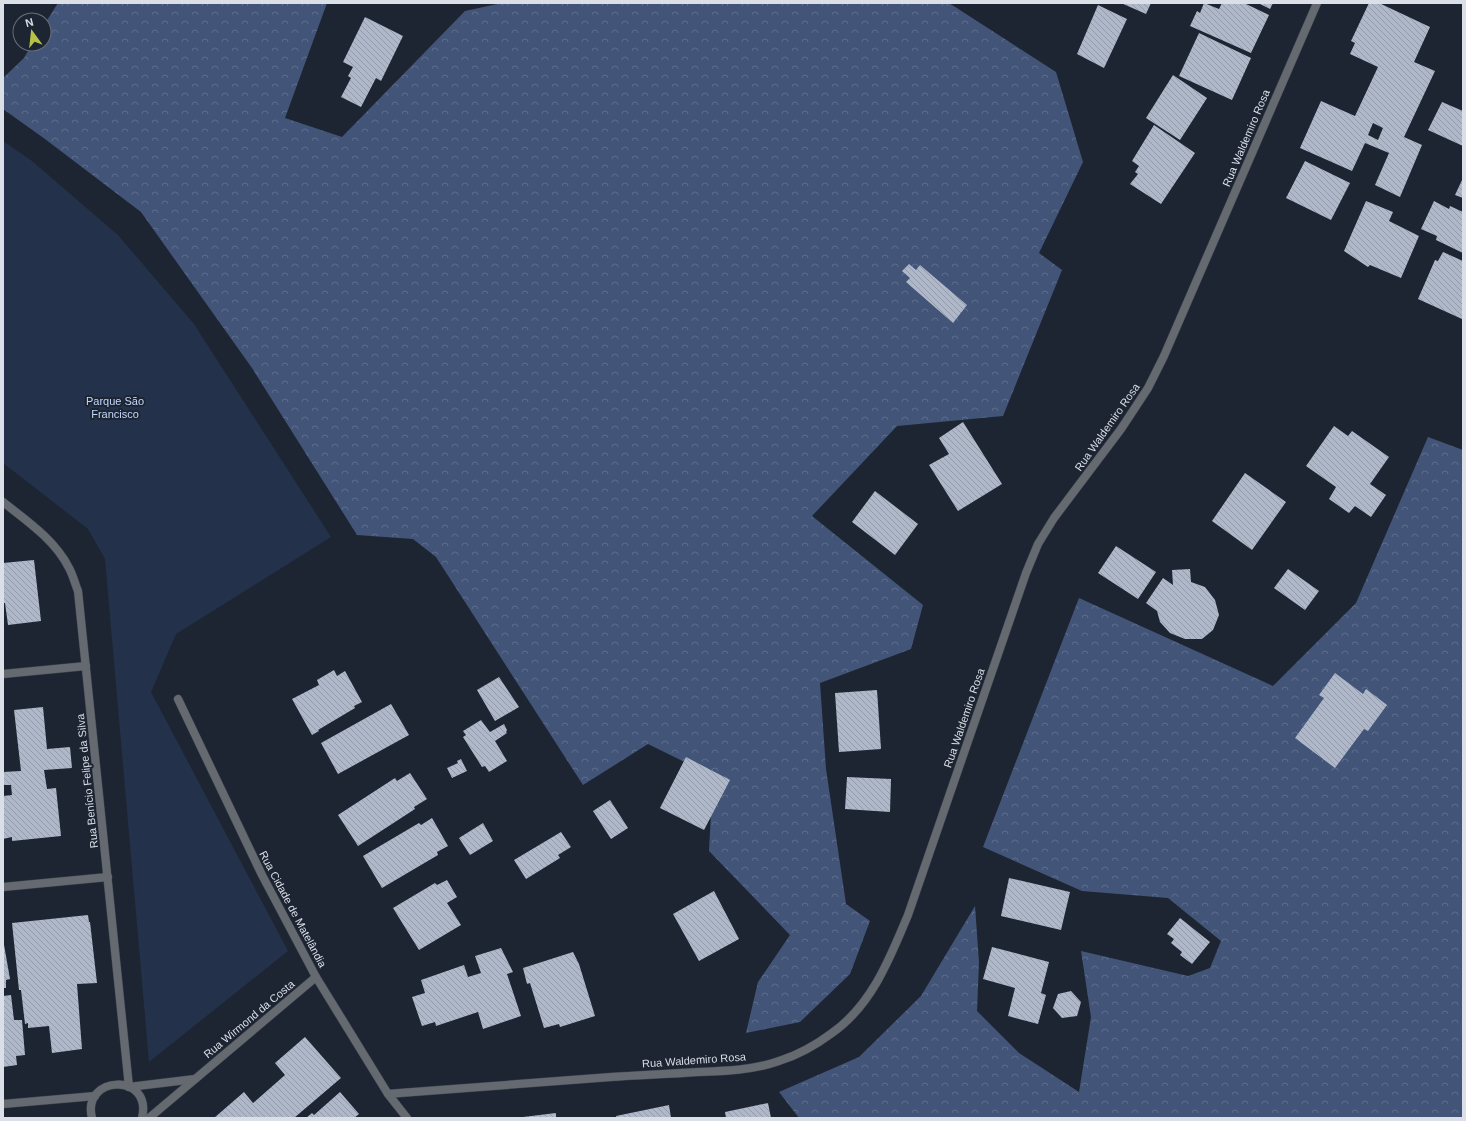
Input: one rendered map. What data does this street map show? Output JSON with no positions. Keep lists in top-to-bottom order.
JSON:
{
  "streets": {
    "street": [
      "Rua Waldemiro Rosa",
      "Rua Benício Felipe da Silva",
      "Rua Cidade de Matelândia",
      "Rua Wirmond da Costa"
    ]
  },
  "crossings": [
    ["Rua Waldemiro Rosa", "Rua Cidade de Matelândia"],
    ["Rua Cidade de Matelândia", "Rua Wirmond da Costa"]
  ],
  "parks": ["Parque São Francisco"],
  "north": "top"
}
